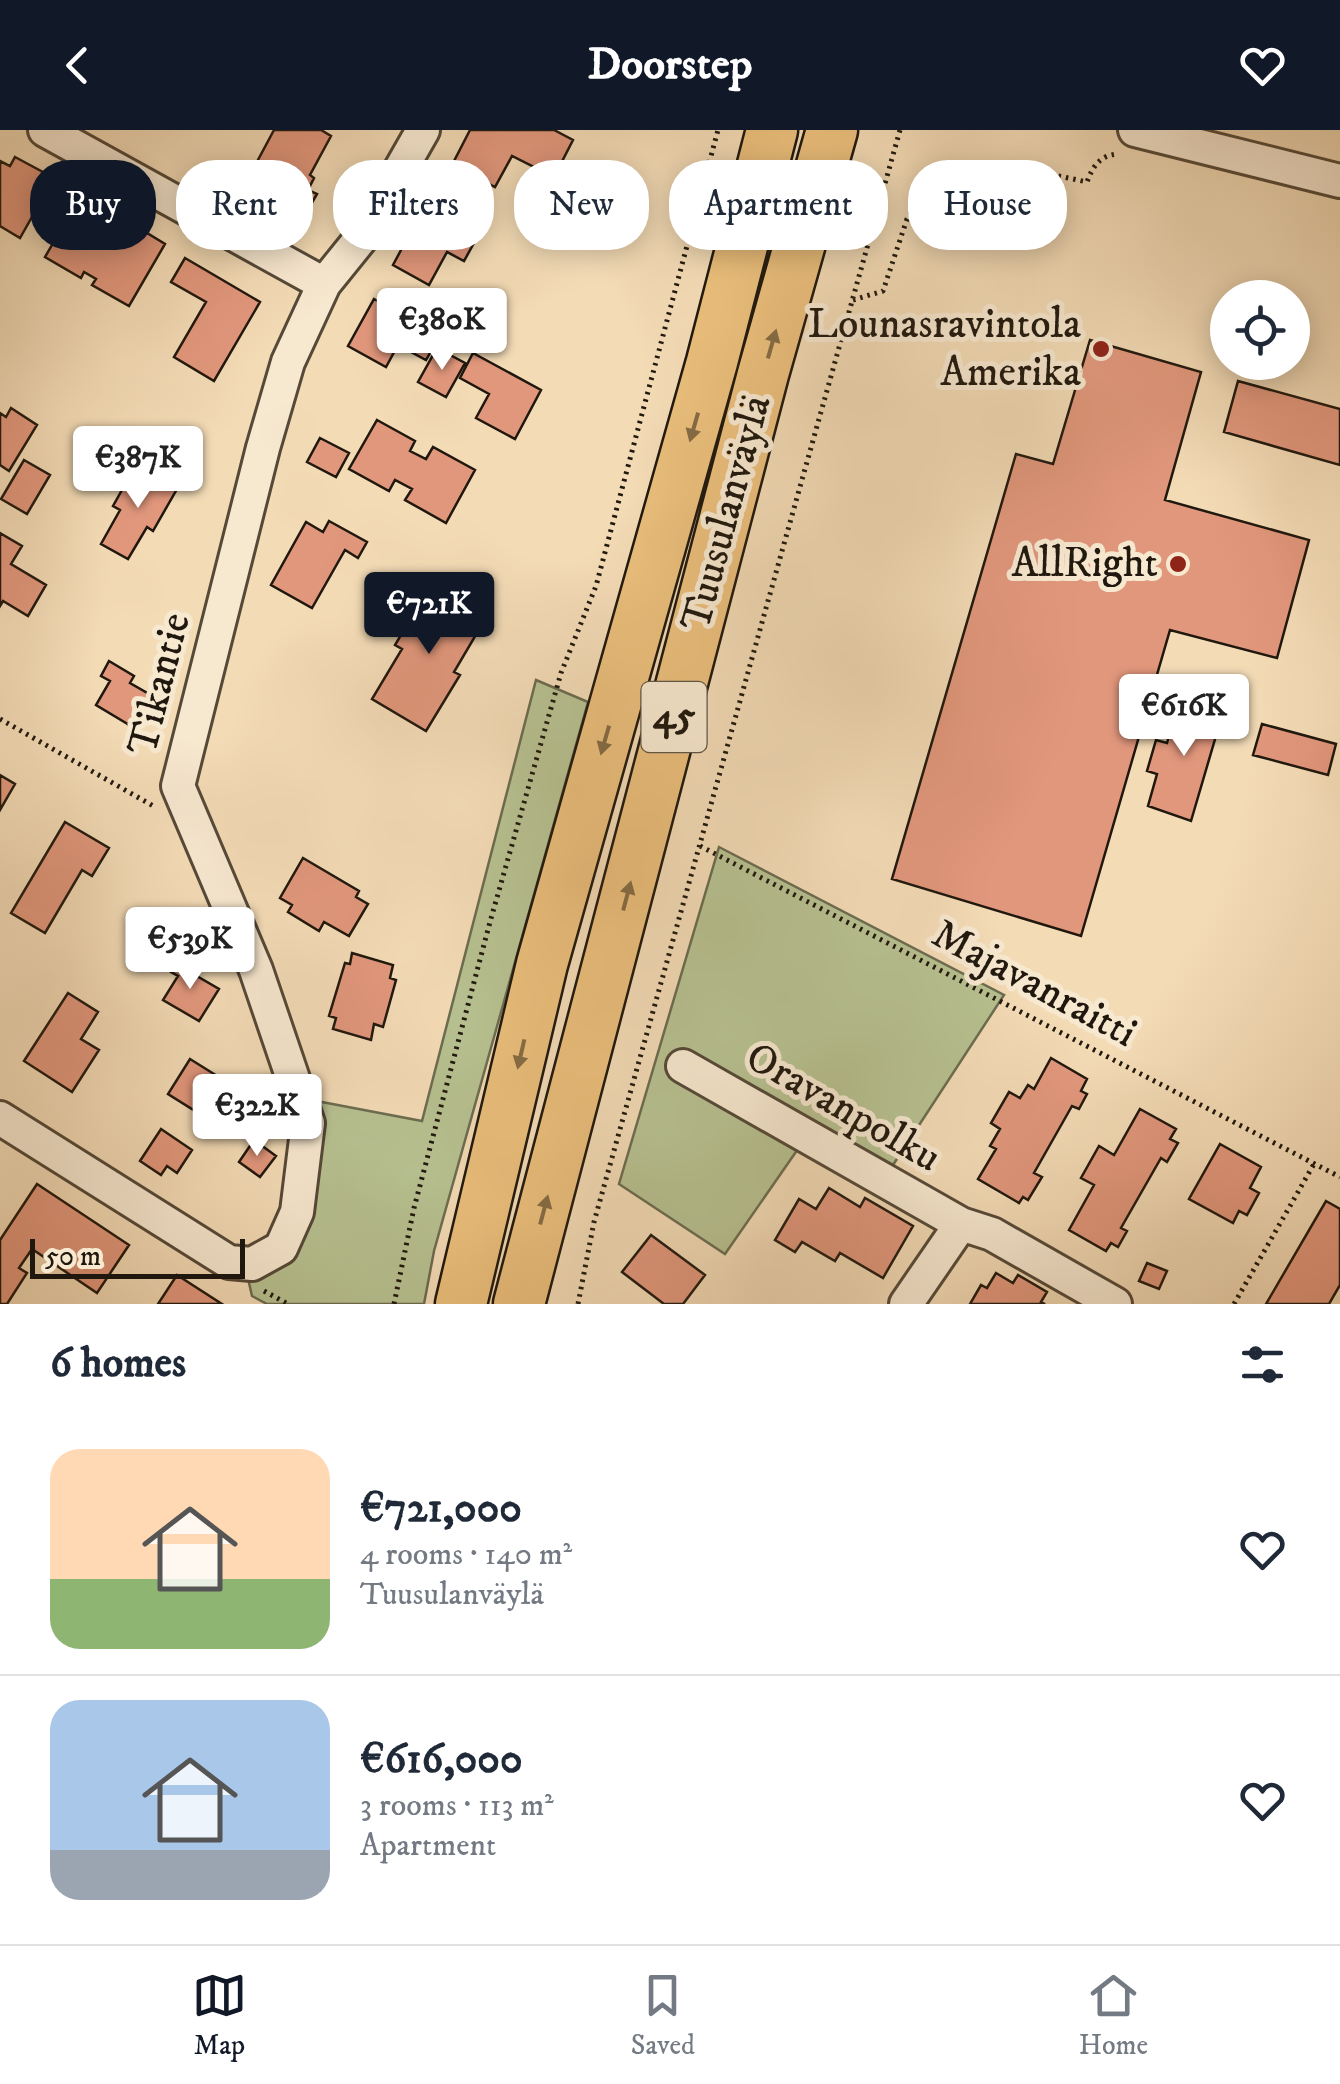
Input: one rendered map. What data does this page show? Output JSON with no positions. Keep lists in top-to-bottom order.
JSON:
{
  "streets": {
    "main road": ["Tuusulanväylä", "45"],
    "street": ["Tikantie", "Oravanpolku"],
    "path": ["Majavanraitti"]
  },
  "places": ["Lounasravintola Amerika", "AllRight"],
  "scale_bar": "50 m",
  "page": {
    "header": "Doorstep",
    "chip": [
      "Buy",
      "Rent",
      "Filters",
      "New",
      "Apartment",
      "House"
    ],
    "price": [
      "€380K",
      "€387K",
      "€721K",
      "€616K",
      "€539K",
      "€322K"
    ],
    "scale": "50 m",
    "heading": "6 homes",
    "list": [
      {
        "name": "€721,000",
        "note": "4 rooms · 140 m² · Tuusulanväylä"
      },
      {
        "name": "€616,000",
        "note": "3 rooms · 113 m² · Apartment"
      }
    ],
    "tabs": ["Map", "Saved", "Home"]
  }
}
